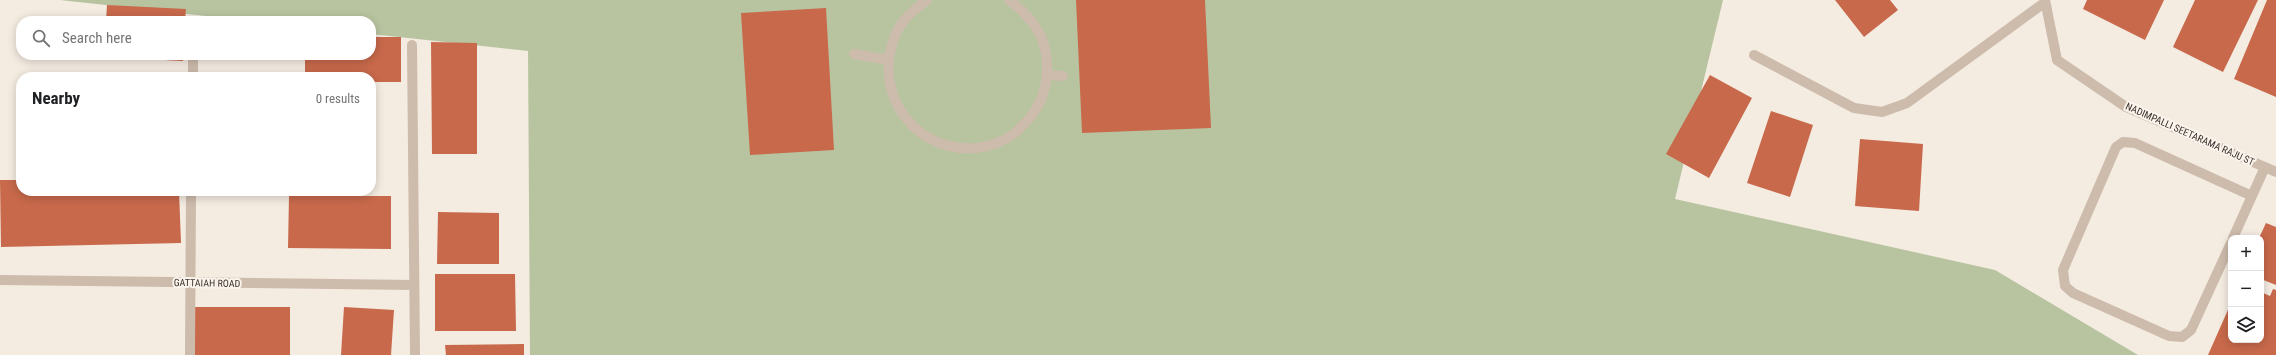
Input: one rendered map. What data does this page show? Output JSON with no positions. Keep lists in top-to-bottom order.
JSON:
{
  "streets": {
    "street": ["NADIMPALLI SEETARAMA RAJU ST", "GATTAIAH ROAD"]
  },
  "page": {
    "search": "Search here",
    "heading": ["Nearby", "0 results"],
    "map_buttons": ["+", "−"]
  }
}
